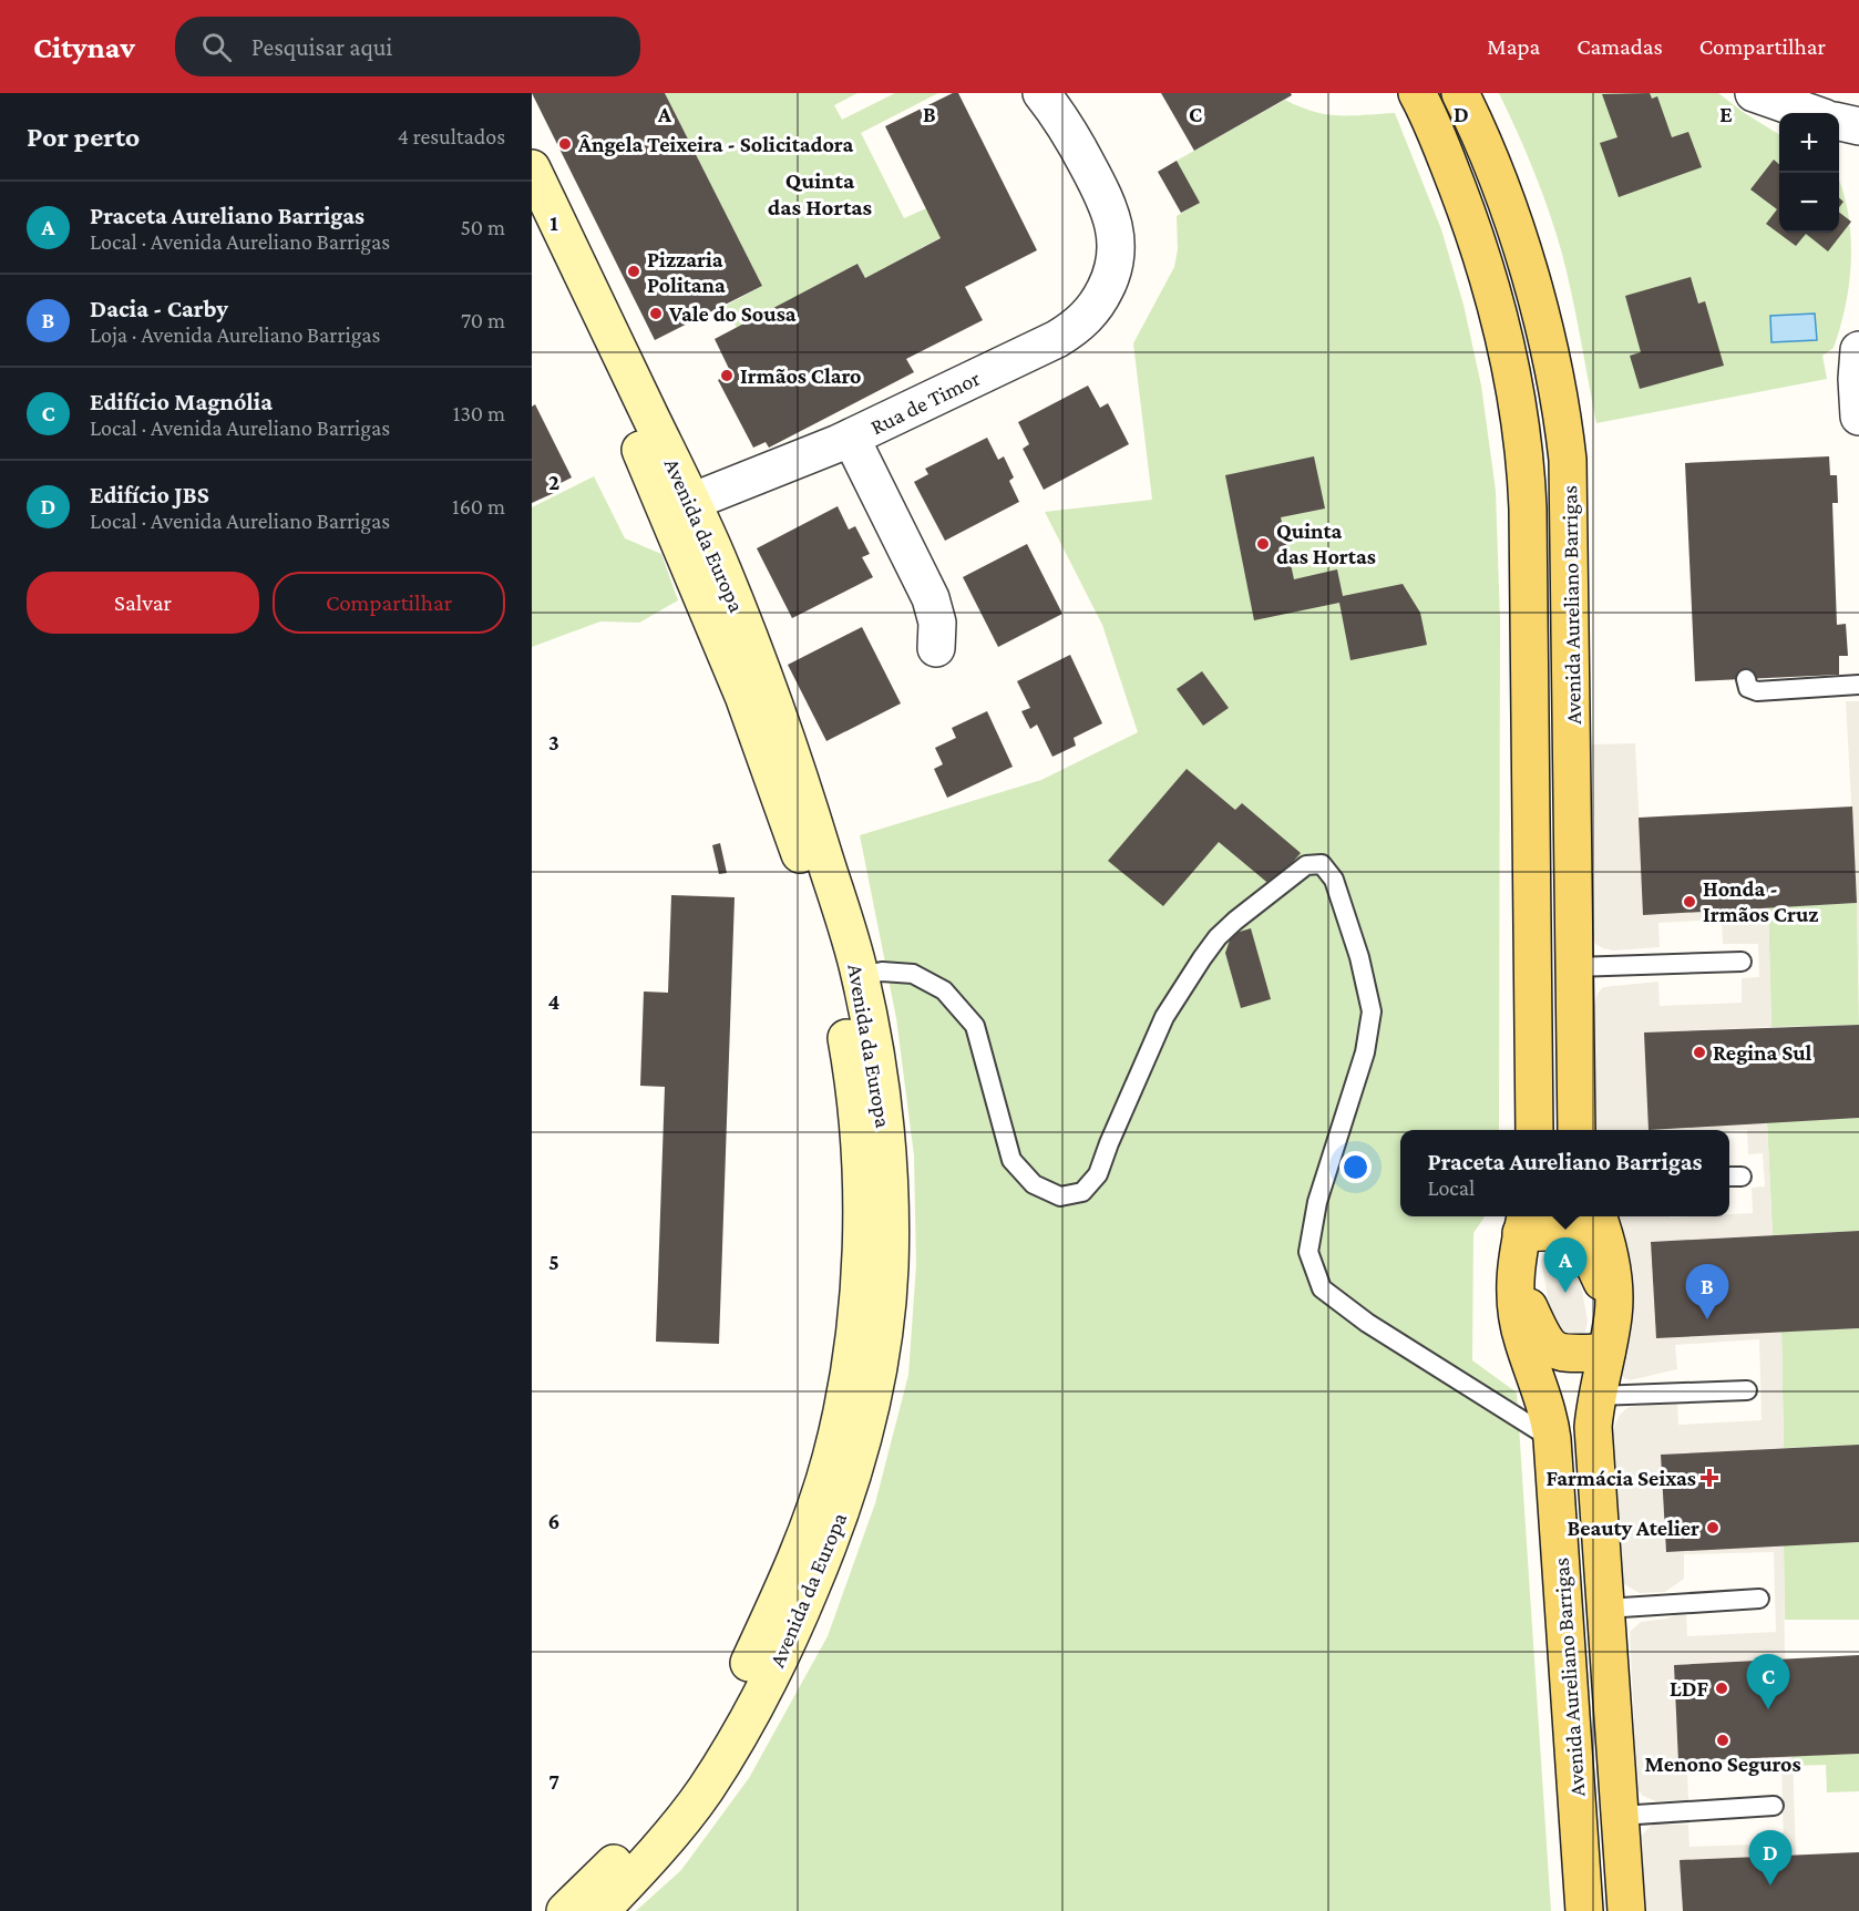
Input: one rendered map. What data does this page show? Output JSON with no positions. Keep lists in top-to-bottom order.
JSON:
{
  "streets": {
    "main road": ["Avenida da Europa", "Avenida Aureliano Barrigas"],
    "street": ["Rua de Timor"]
  },
  "crossings": [
    ["Rua de Timor", "Avenida da Europa"]
  ],
  "districts": ["Quinta das Hortas"],
  "places": {
    "other": [
      "Ângela Teixeira - Solicitadora",
      "Pizzaria Politana",
      "Vale do Sousa",
      "Irmãos Claro",
      "Quinta das Hortas",
      "Honda - Irmãos Cruz",
      "Regina Sul",
      "Beauty Atelier",
      "LDF",
      "Menono Seguros"
    ],
    "health": ["Farmácia Seixas"]
  },
  "page": {
    "header": "Citynav",
    "search": "Pesquisar aqui",
    "nav": ["Mapa", "Camadas", "Compartilhar"],
    "heading": ["Por perto", "4 resultados"],
    "map_buttons": ["+", "−"],
    "list": [
      {
        "mark": "A",
        "name": "Praceta Aureliano Barrigas",
        "note": "Local · Avenida Aureliano Barrigas",
        "value": "50 m"
      },
      {
        "mark": "B",
        "name": "Dacia - Carby",
        "note": "Loja · Avenida Aureliano Barrigas",
        "value": "70 m"
      },
      {
        "mark": "C",
        "name": "Edifício Magnólia",
        "note": "Local · Avenida Aureliano Barrigas",
        "value": "130 m"
      },
      {
        "mark": "D",
        "name": "Edifício JBS",
        "note": "Local · Avenida Aureliano Barrigas",
        "value": "160 m"
      }
    ],
    "buttons": ["Salvar", "Compartilhar"],
    "popup": ["Praceta Aureliano Barrigas", "Local"],
    "pins": [
      "A",
      "B",
      "C",
      "D"
    ]
  },
  "grid": {
    "columns": [
      "A",
      "B",
      "C",
      "D",
      "E"
    ],
    "rows": [
      "1",
      "2",
      "3",
      "4",
      "5",
      "6",
      "7"
    ]
  }
}
